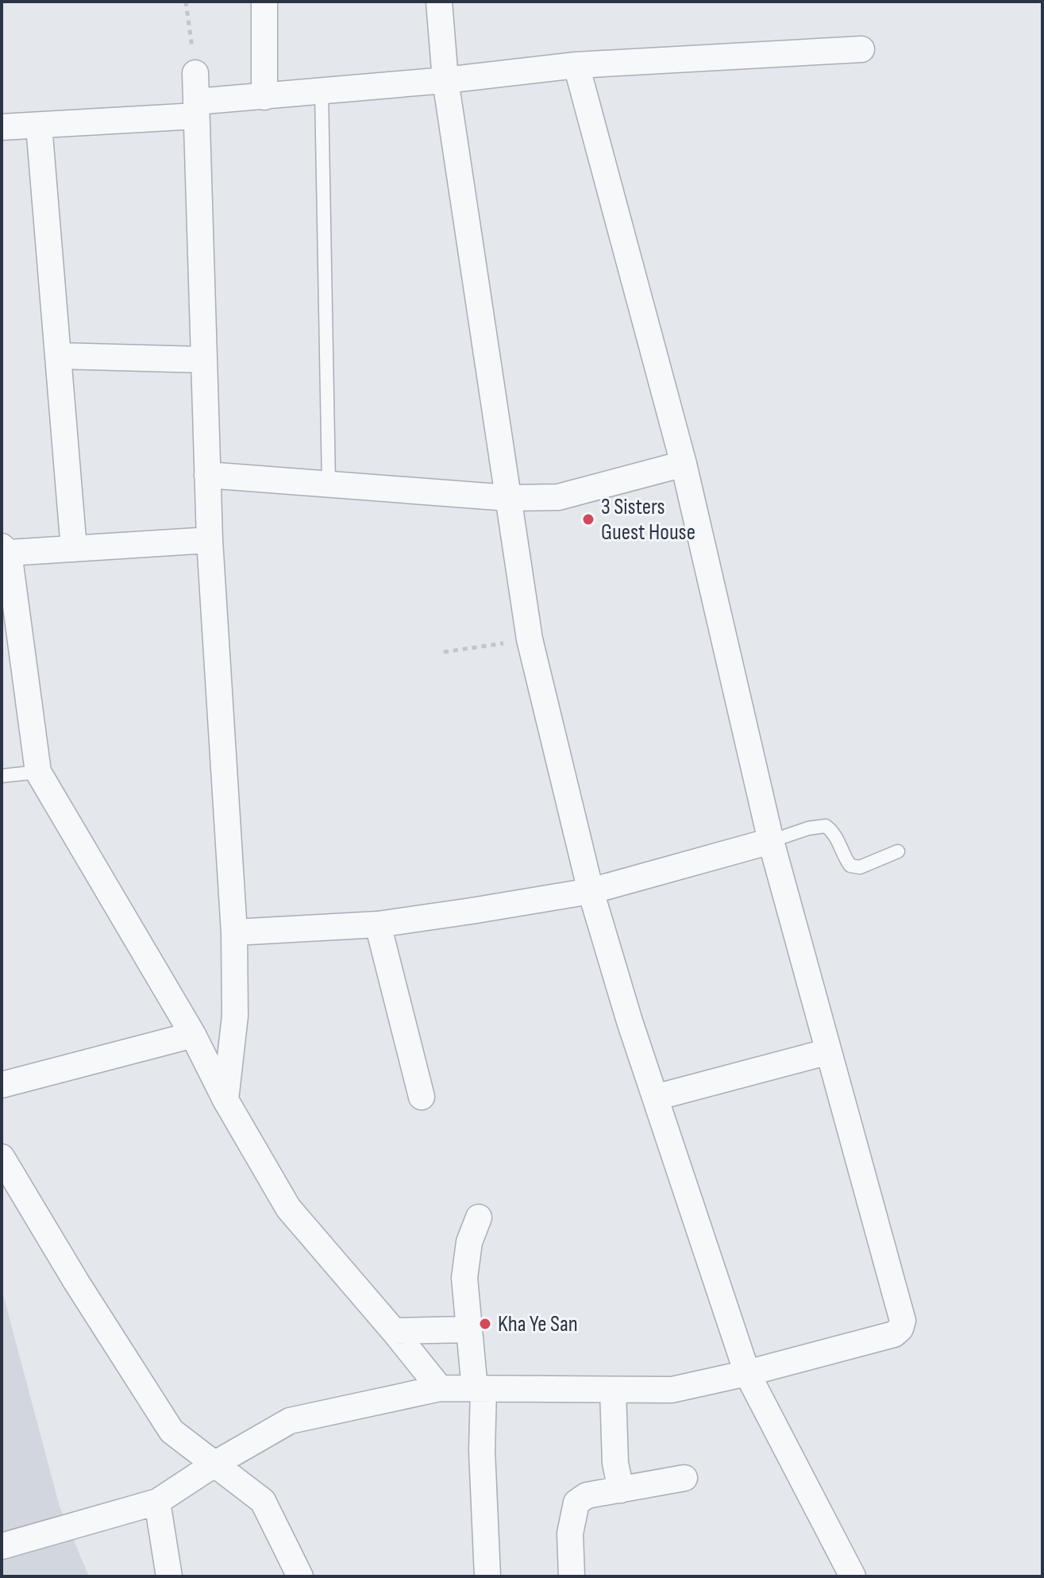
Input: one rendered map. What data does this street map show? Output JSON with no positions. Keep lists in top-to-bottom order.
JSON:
{
  "places": ["3 Sisters Guest House", "Kha Ye San"]
}
